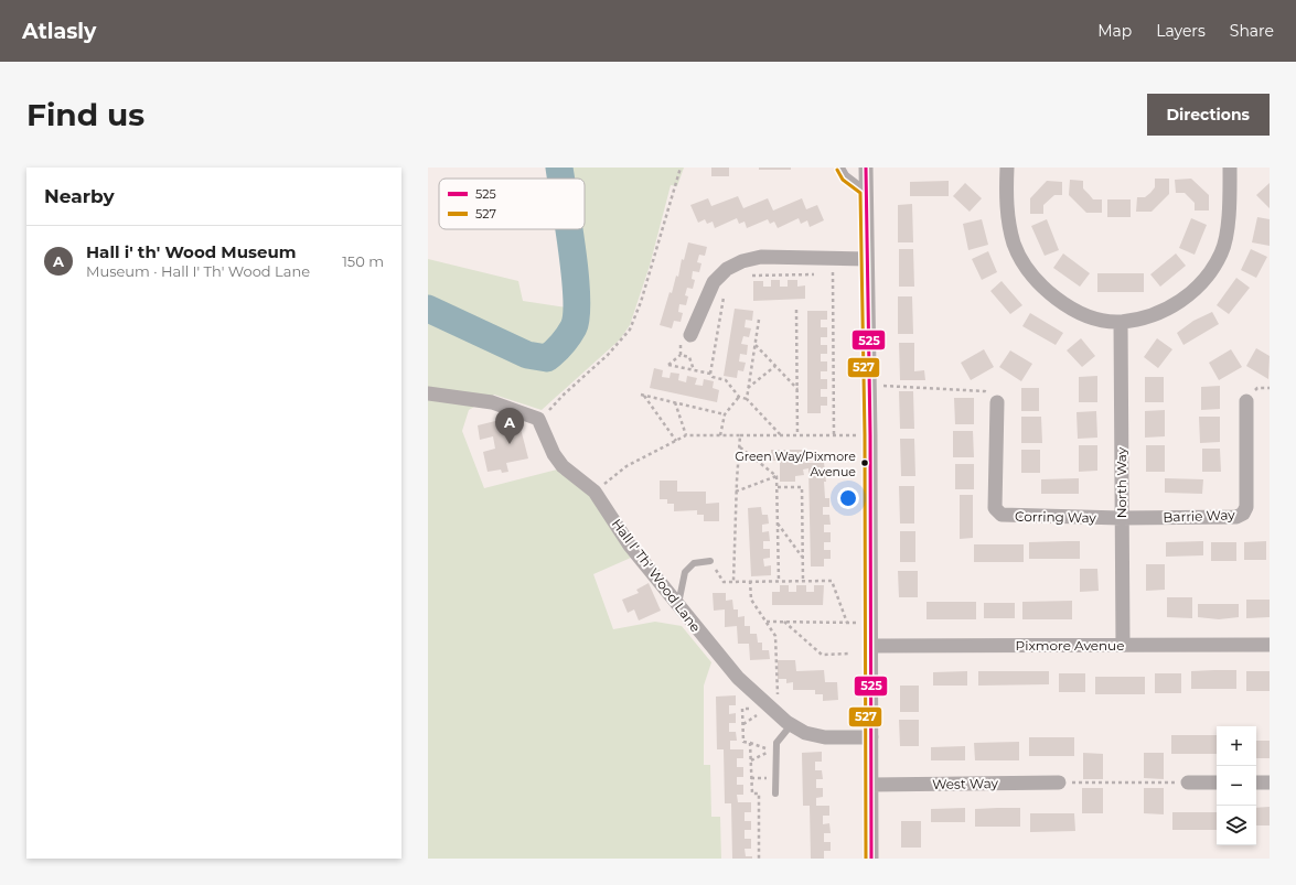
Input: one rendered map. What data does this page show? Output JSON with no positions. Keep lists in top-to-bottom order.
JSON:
{
  "streets": {
    "street": [
      "North Way",
      "Barrie Way",
      "Corring Way",
      "Hall I' Th' Wood Lane",
      "Pixmore Avenue",
      "West Way"
    ]
  },
  "crossings": [
    ["North Way", "Barrie Way"],
    ["North Way", "Corring Way"],
    ["North Way", "Pixmore Avenue"],
    ["Barrie Way", "Corring Way"]
  ],
  "places": ["Green Way/Pixmore Avenue"],
  "lines": ["transit line 525", "transit line 527"],
  "legend": ["525", "527"],
  "page": {
    "header": "Atlasly",
    "nav": ["Map", "Layers", "Share"],
    "buttons": "Directions",
    "title": "Find us",
    "heading": "Nearby",
    "list": [
      {
        "mark": "A",
        "name": "Hall i' th' Wood Museum",
        "note": "Museum · Hall I' Th' Wood Lane",
        "value": "150 m"
      }
    ],
    "pins": "A",
    "map_buttons": ["+", "−"]
  }
}
